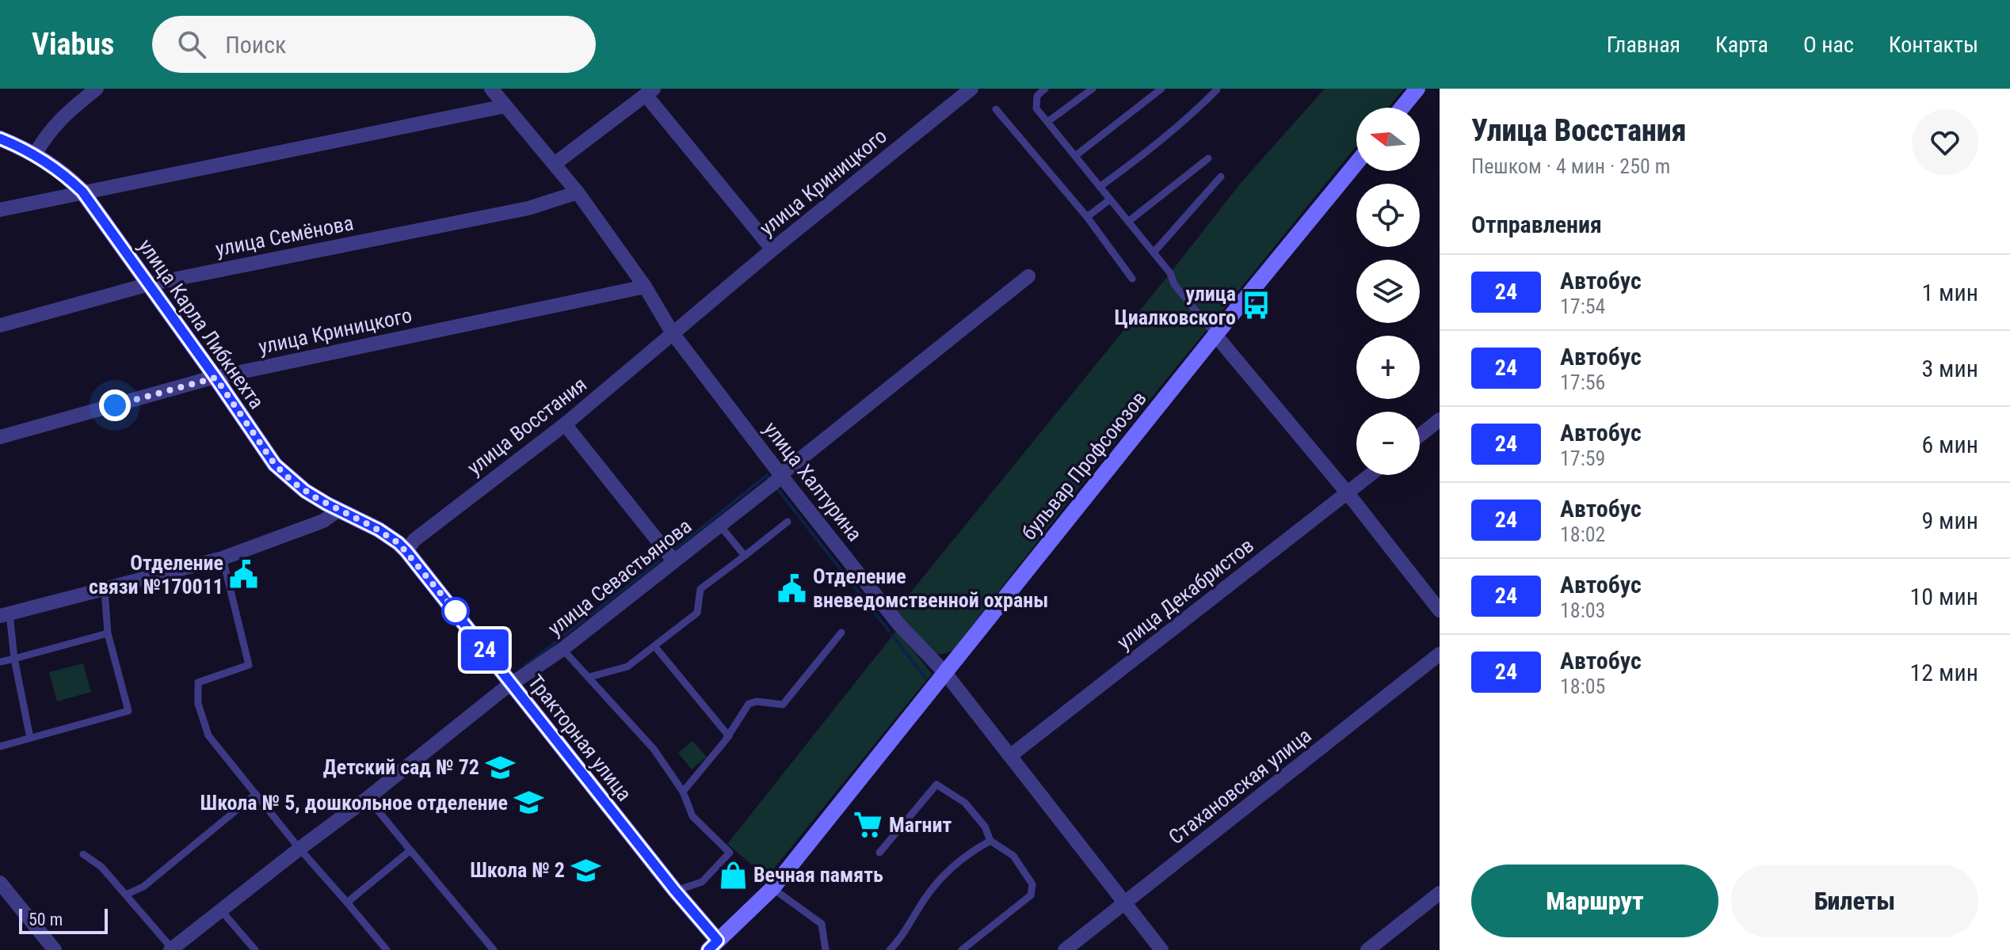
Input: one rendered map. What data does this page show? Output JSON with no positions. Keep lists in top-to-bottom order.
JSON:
{
  "streets": {
    "main road": ["улица Карла Либкнехта", "бульвар Профсоюзов", "Тракторная улица"],
    "street": [
      "улица Криницкого",
      "улица Семёнова",
      "улица Восстания",
      "улица Халтурина",
      "улица Севастьянова",
      "улица Декабристов",
      "Стахановская улица"
    ]
  },
  "crossings": [
    ["улица Криницкого", "улица Карла Либкнехта"],
    ["улица Криницкого", "улица Восстания"],
    ["улица Криницкого", "улица Халтурина"],
    ["улица Семёнова", "улица Карла Либкнехта"],
    ["улица Семёнова", "улица Халтурина"],
    ["улица Карла Либкнехта", "Тракторная улица"],
    ["улица Восстания", "улица Халтурина"],
    ["улица Восстания", "Тракторная улица"],
    ["бульвар Профсоюзов", "улица Халтурина"],
    ["бульвар Профсоюзов", "Тракторная улица"],
    ["улица Халтурина", "улица Севастьянова"],
    ["улица Халтурина", "улица Декабристов"],
    ["улица Халтурина", "Стахановская улица"],
    ["улица Севастьянова", "Тракторная улица"]
  ],
  "places": {
    "bus stop": ["улица Циалковского"],
    "public building": ["Отделение связи №170011", "Отделение вневедомственной охраны"],
    "school or university": ["Детский сад № 72", "Школа № 5, дошкольное отделение", "Школа № 2"],
    "supermarket": ["Магнит"],
    "shop": ["Вечная память"]
  },
  "lines": ["bus line 24"],
  "scale_bar": "50 m",
  "north": "left",
  "page": {
    "header": "Viabus",
    "search": "Поиск",
    "nav": [
      "Главная",
      "Карта",
      "О нас",
      "Контакты"
    ],
    "on_map": "24",
    "heading": [
      ["Улица Восстания", "Пешком · 4 мин · 250 m"],
      "Отправления"
    ],
    "map_buttons": ["+", "−"],
    "list": [
      {
        "mark": "24",
        "name": "Автобус",
        "note": "17:54",
        "value": "1 мин"
      },
      {
        "mark": "24",
        "name": "Автобус",
        "note": "17:56",
        "value": "3 мин"
      },
      {
        "mark": "24",
        "name": "Автобус",
        "note": "17:59",
        "value": "6 мин"
      },
      {
        "mark": "24",
        "name": "Автобус",
        "note": "18:02",
        "value": "9 мин"
      },
      {
        "mark": "24",
        "name": "Автобус",
        "note": "18:03",
        "value": "10 мин"
      },
      {
        "mark": "24",
        "name": "Автобус",
        "note": "18:05",
        "value": "12 мин"
      }
    ],
    "buttons": ["Маршрут", "Билеты"],
    "scale": "50 m"
  }
}
